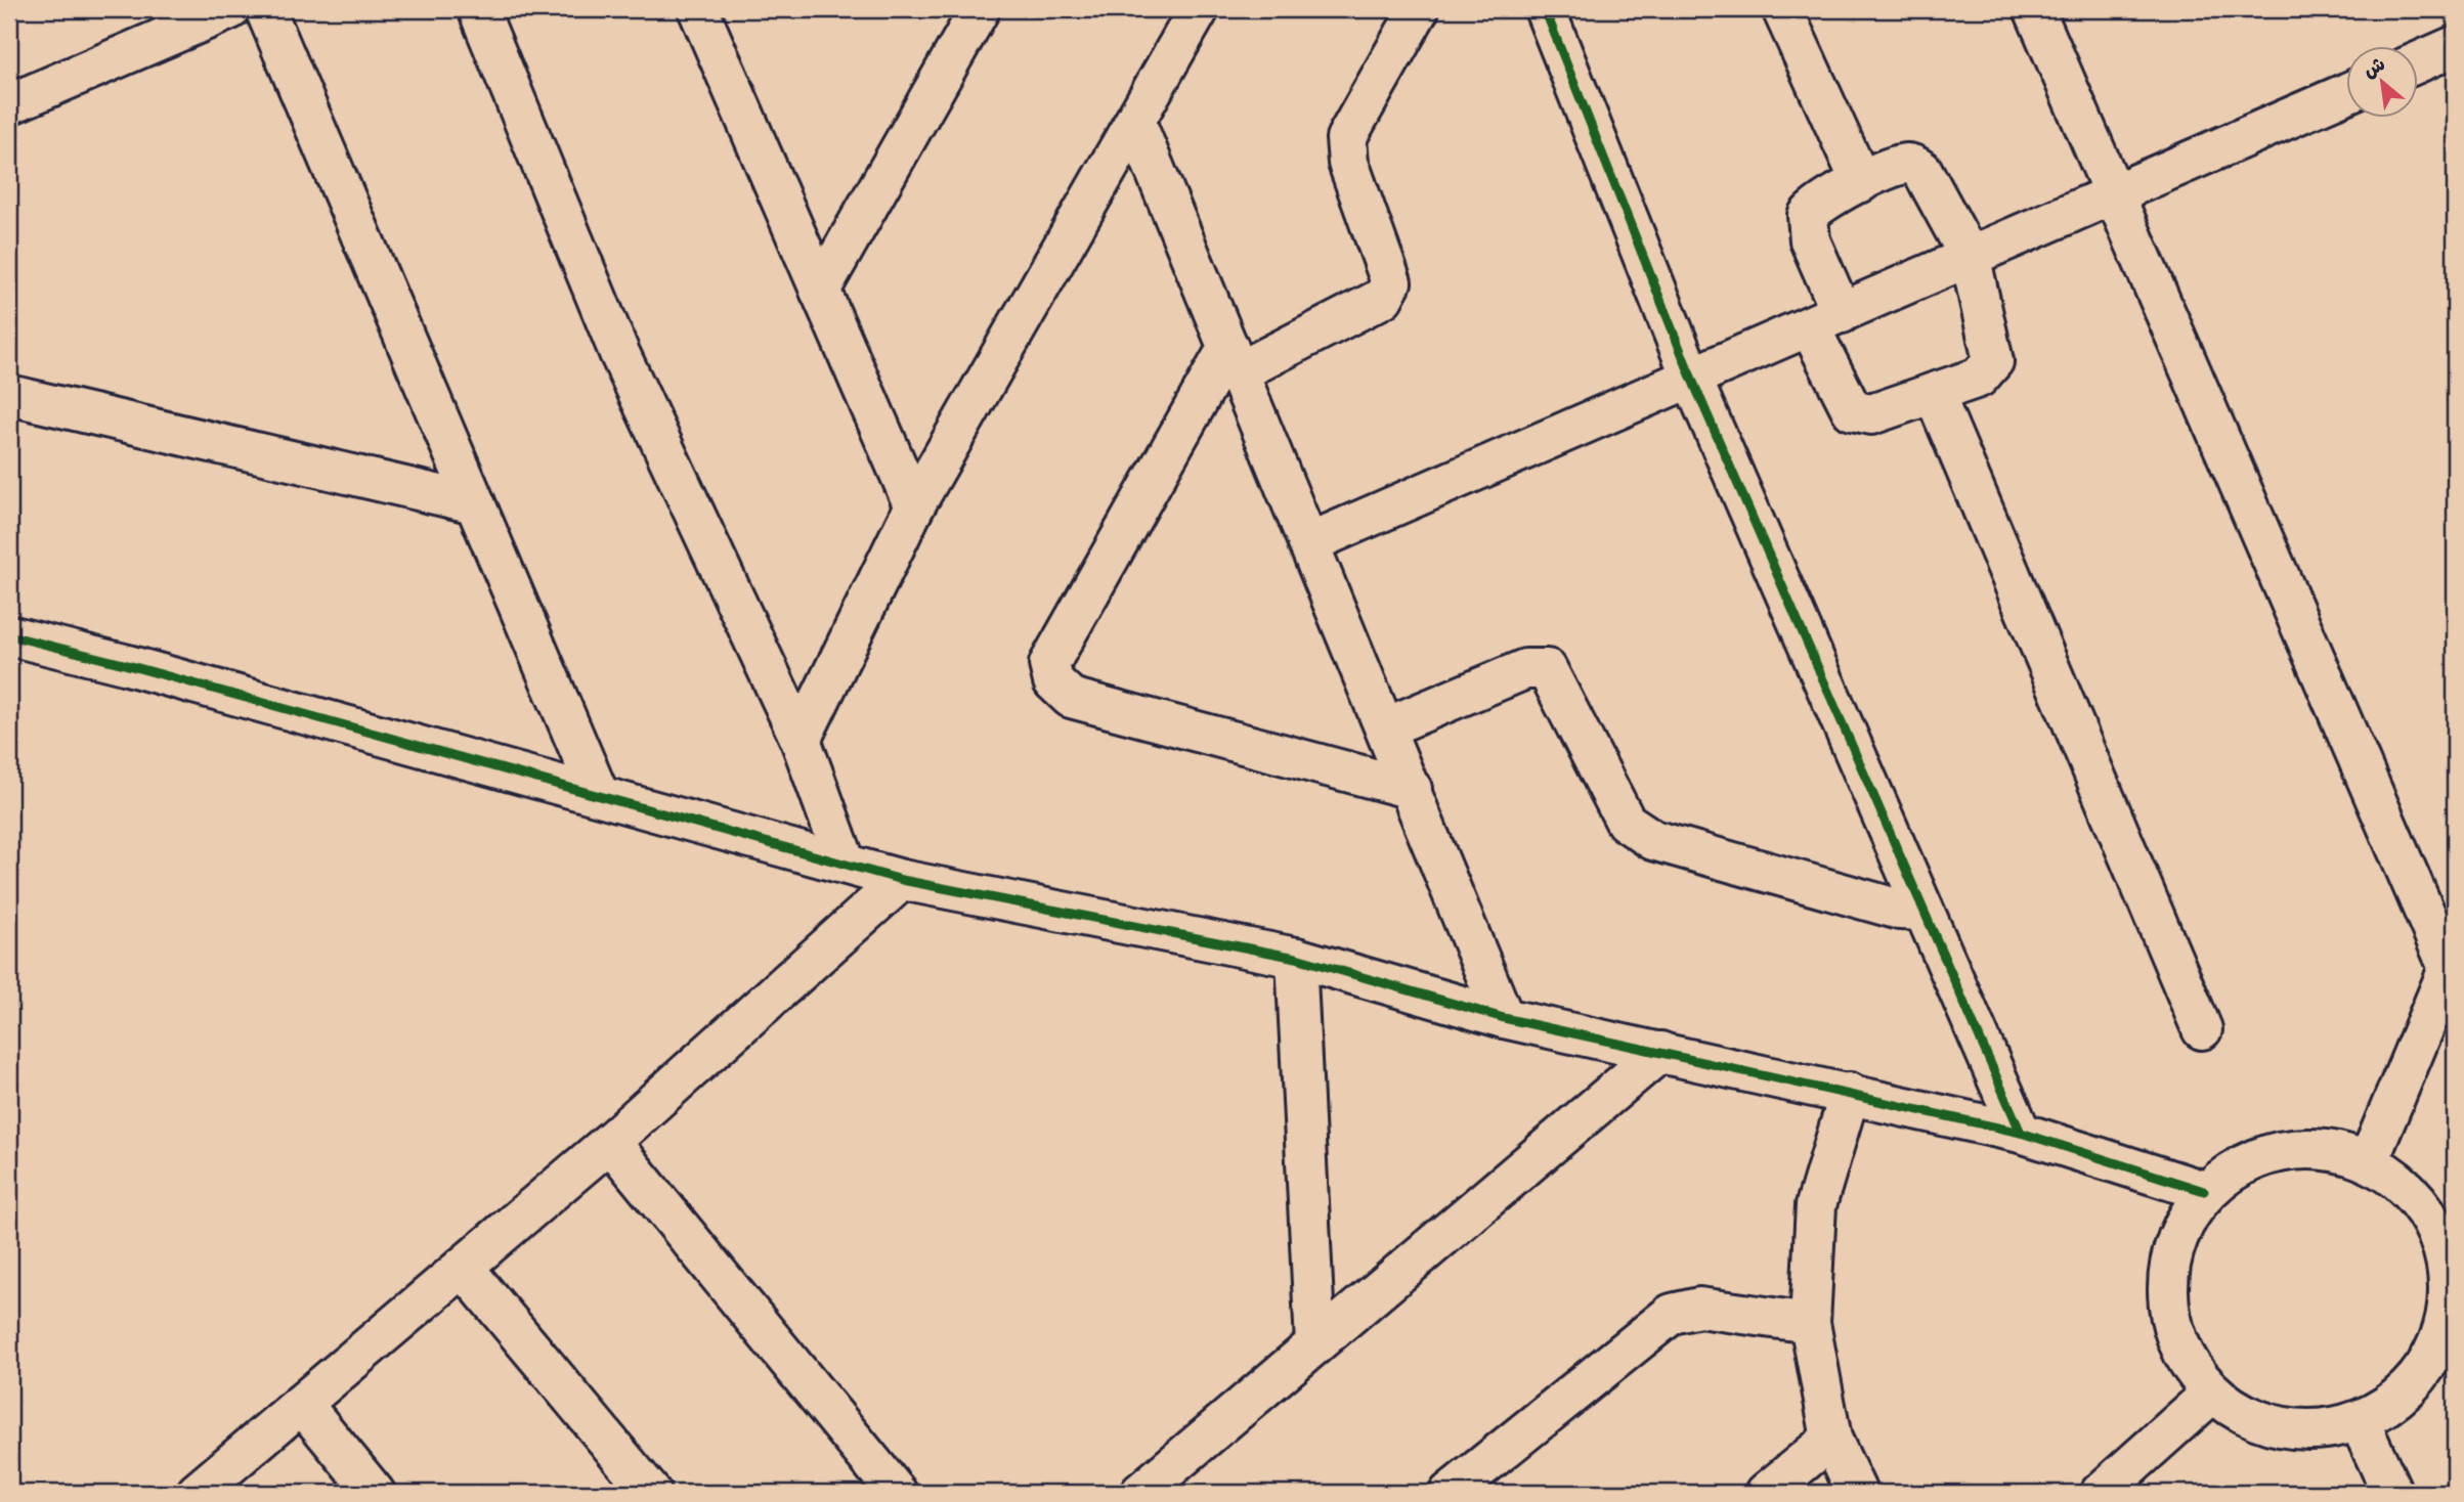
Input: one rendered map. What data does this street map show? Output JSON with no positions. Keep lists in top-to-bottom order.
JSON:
{
  "north": "top left"
}
